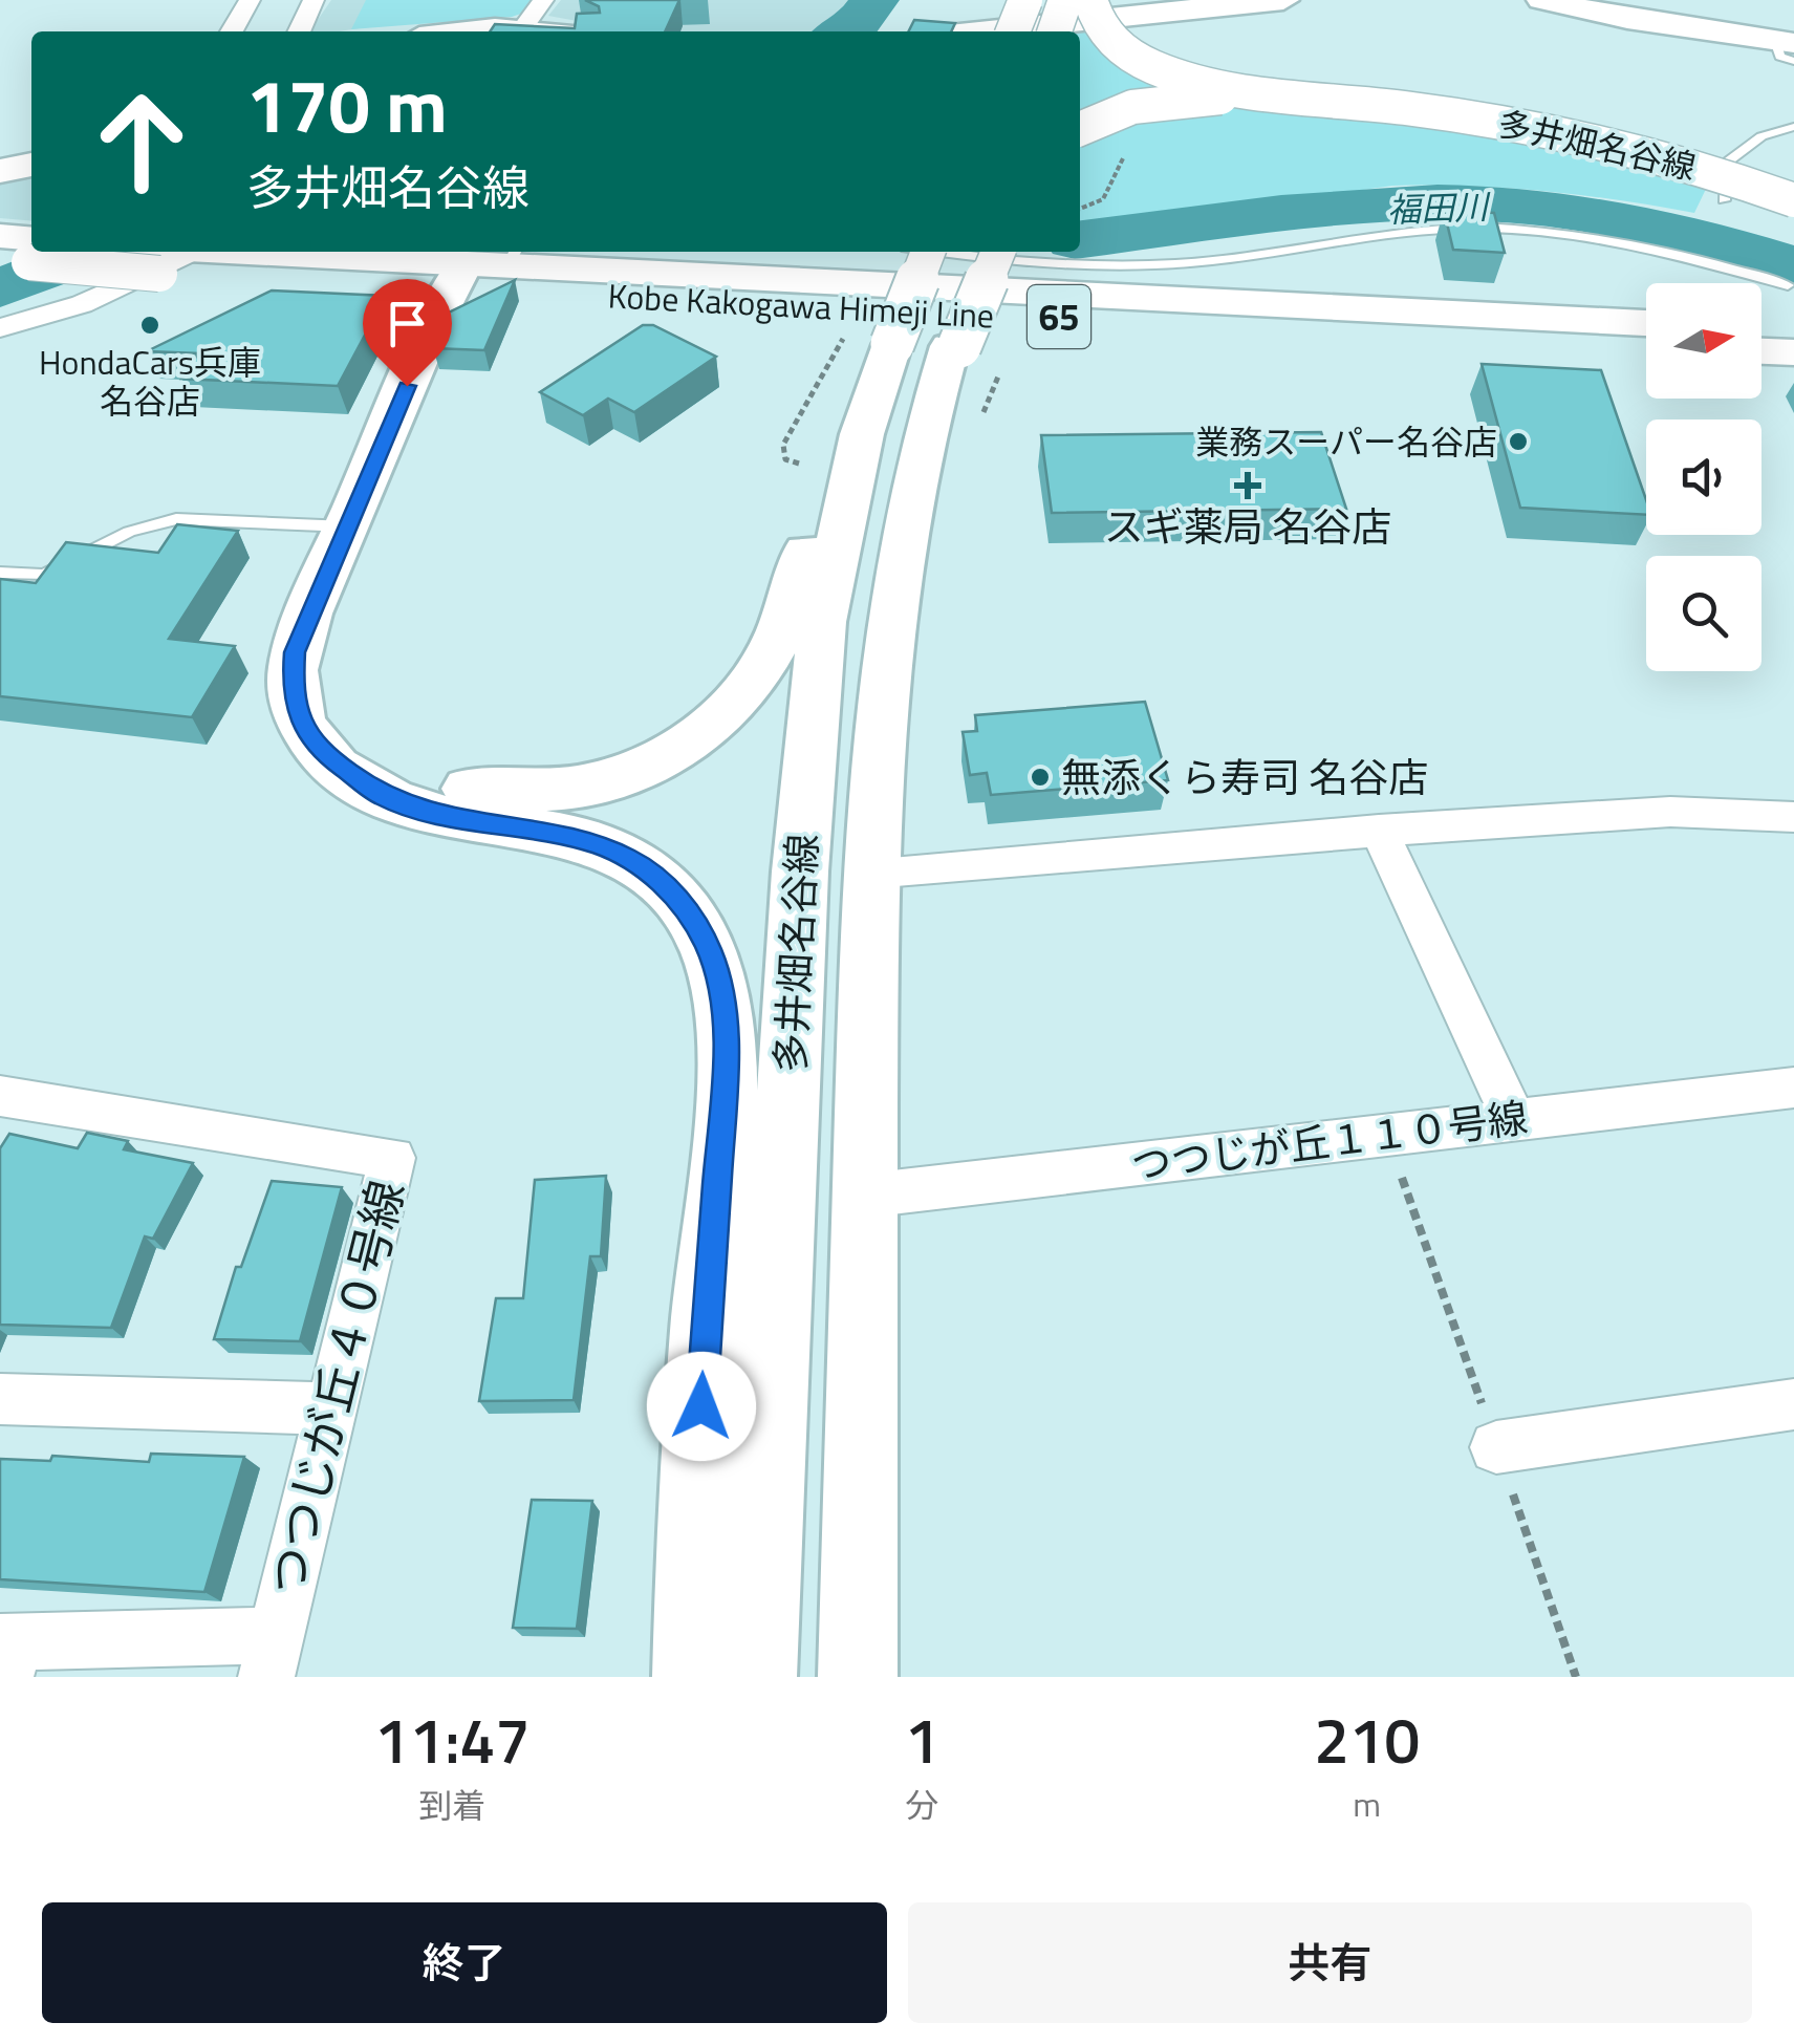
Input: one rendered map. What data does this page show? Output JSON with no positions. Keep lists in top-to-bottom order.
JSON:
{
  "streets": {
    "main road": ["Kobe Kakogawa Himeji Line", "65"],
    "street": ["多井畑名谷線", "つつじが丘１１０号線", "つつじが丘４０号線"]
  },
  "crossings": [
    ["多井畑名谷線", "つつじが丘１１０号線"]
  ],
  "water": ["福田川"],
  "places": {
    "other": ["HondaCars兵庫 名谷店", "業務スーパー名谷店", "無添くら寿司 名谷店"],
    "health": ["スギ薬局 名谷店"]
  },
  "north": "right",
  "page": {
    "turn": ["170 m", "多井畑名谷線"],
    "eta": [
      "11:47",
      "到着",
      "1",
      "分",
      "210",
      "m"
    ],
    "buttons": ["終了", "共有"]
  }
}
